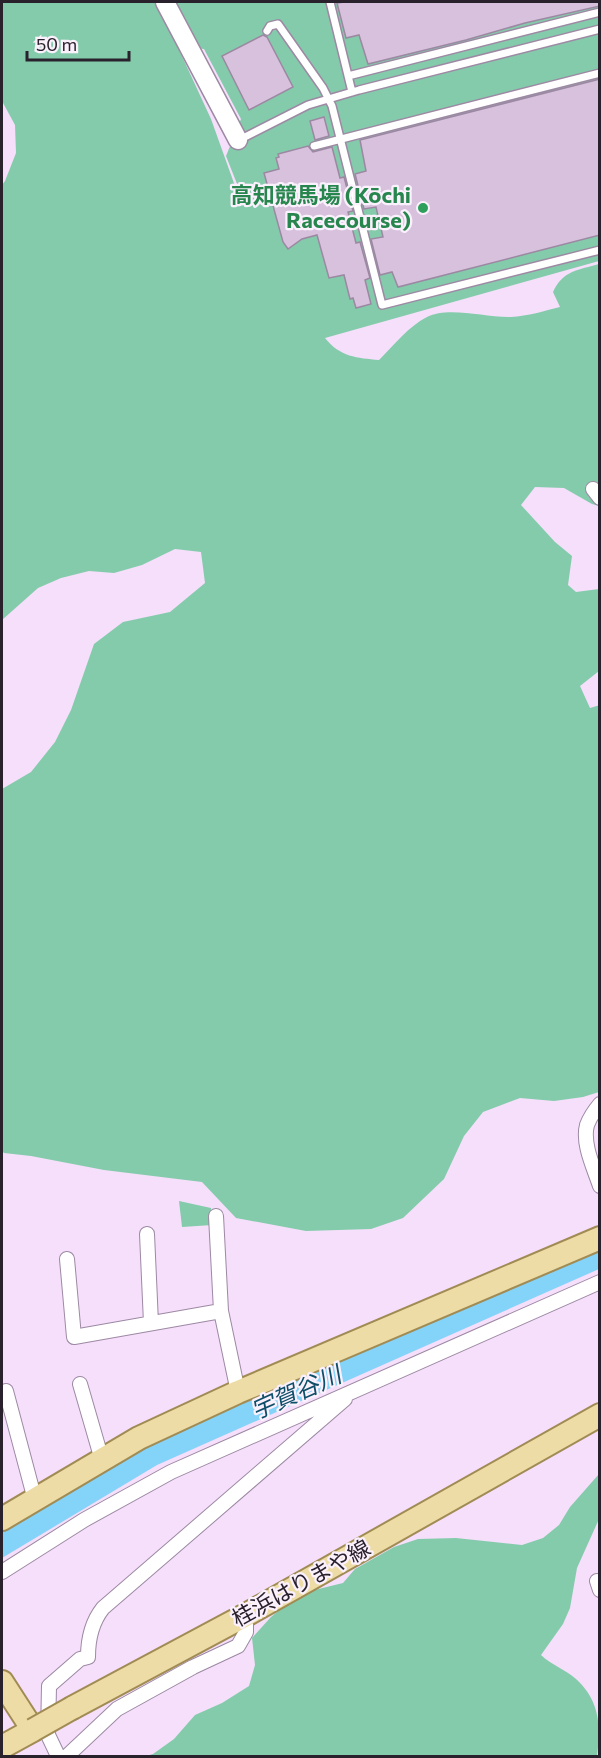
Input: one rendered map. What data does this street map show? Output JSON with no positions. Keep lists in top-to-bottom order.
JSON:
{
  "streets": {
    "main road": ["桂浜はりまや線"]
  },
  "water": ["宇賀谷川"],
  "places": ["高知競馬場 (Kōchi Racecourse)"],
  "scale_bar": "50 m"
}
